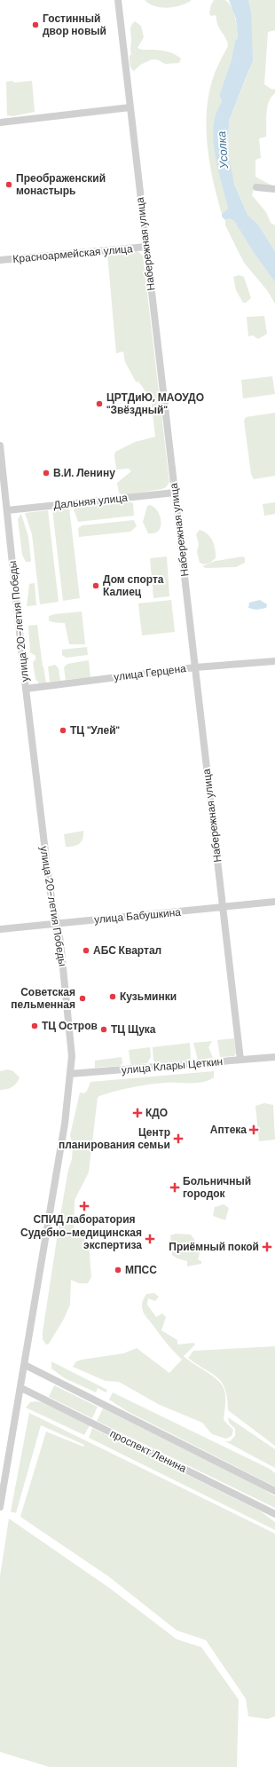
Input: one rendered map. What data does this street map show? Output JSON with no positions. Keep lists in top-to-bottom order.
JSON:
{
  "streets": {
    "street": [
      "Набережная улица",
      "Красноармейская улица",
      "Дальняя улица",
      "улица 20-летия Победы",
      "улица Герцена",
      "улица Бабушкина",
      "улица Клары Цеткин",
      "проспект Ленина"
    ]
  },
  "crossings": [
    ["Набережная улица", "Красноармейская улица"],
    ["Набережная улица", "Дальняя улица"],
    ["Набережная улица", "улица Герцена"],
    ["Набережная улица", "улица Бабушкина"],
    ["Набережная улица", "улица Клары Цеткин"],
    ["Дальняя улица", "улица 20-летия Победы"],
    ["улица 20-летия Победы", "улица Герцена"],
    ["улица 20-летия Победы", "улица Бабушкина"],
    ["улица 20-летия Победы", "улица Клары Цеткин"],
    ["улица 20-летия Победы", "проспект Ленина"]
  ],
  "water": ["Усолка"],
  "places": {
    "other": [
      "Гостинный двор новый",
      "Преображенский монастырь",
      "ЦРТДиЮ, МАОУДО \"Звёздный\"",
      "В.И. Ленину",
      "Дом спорта Калиец",
      "ТЦ \"Улей\"",
      "АБС Квартал",
      "Кузьминки",
      "Советская пельменная",
      "ТЦ Остров",
      "ТЦ Щука",
      "МПСС"
    ],
    "health": [
      "КДО",
      "Аптека",
      "Центр планирования семьи",
      "Больничный городок",
      "СПИД лаборатория",
      "Судебно-медицинская экспертиза",
      "Приёмный покой"
    ]
  }
}
